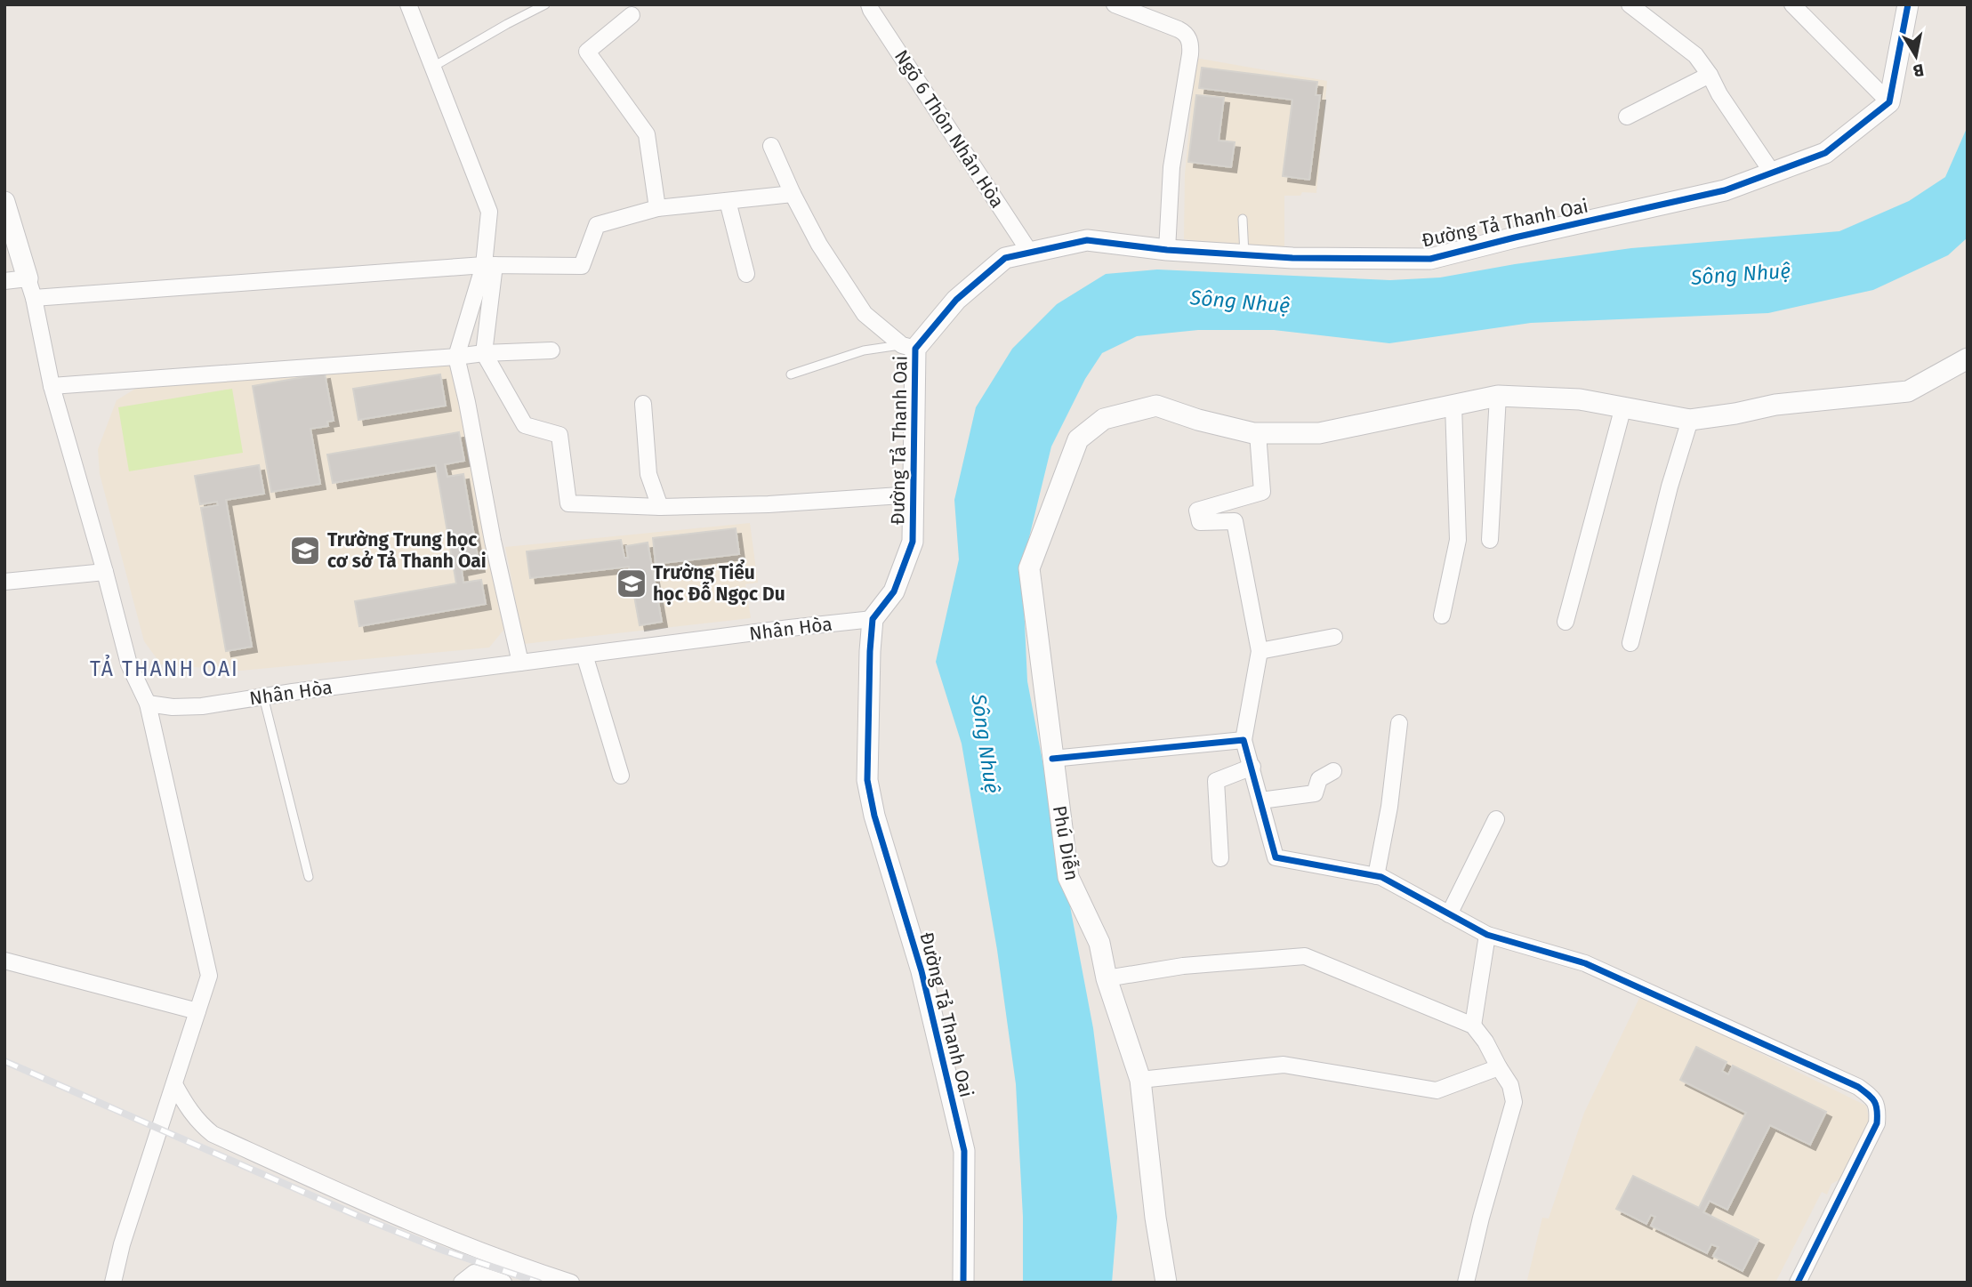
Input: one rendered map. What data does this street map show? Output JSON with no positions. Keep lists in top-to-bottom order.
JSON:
{
  "streets": {
    "street": [
      "Ngõ 6 Thôn Nhân Hòa",
      "Đường Tả Thanh Oai",
      "Nhân Hòa",
      "Phú Diễn"
    ]
  },
  "crossings": [
    ["Ngõ 6 Thôn Nhân Hòa", "Đường Tả Thanh Oai"],
    ["Đường Tả Thanh Oai", "Nhân Hòa"]
  ],
  "districts": ["TẢ THANH OAI"],
  "water": ["Sông Nhuệ"],
  "places": {
    "school or university": ["Trường Trung học cơ sở Tả Thanh Oai", "Trường Tiểu học Đỗ Ngọc Du"]
  },
  "north": "bottom"
}
